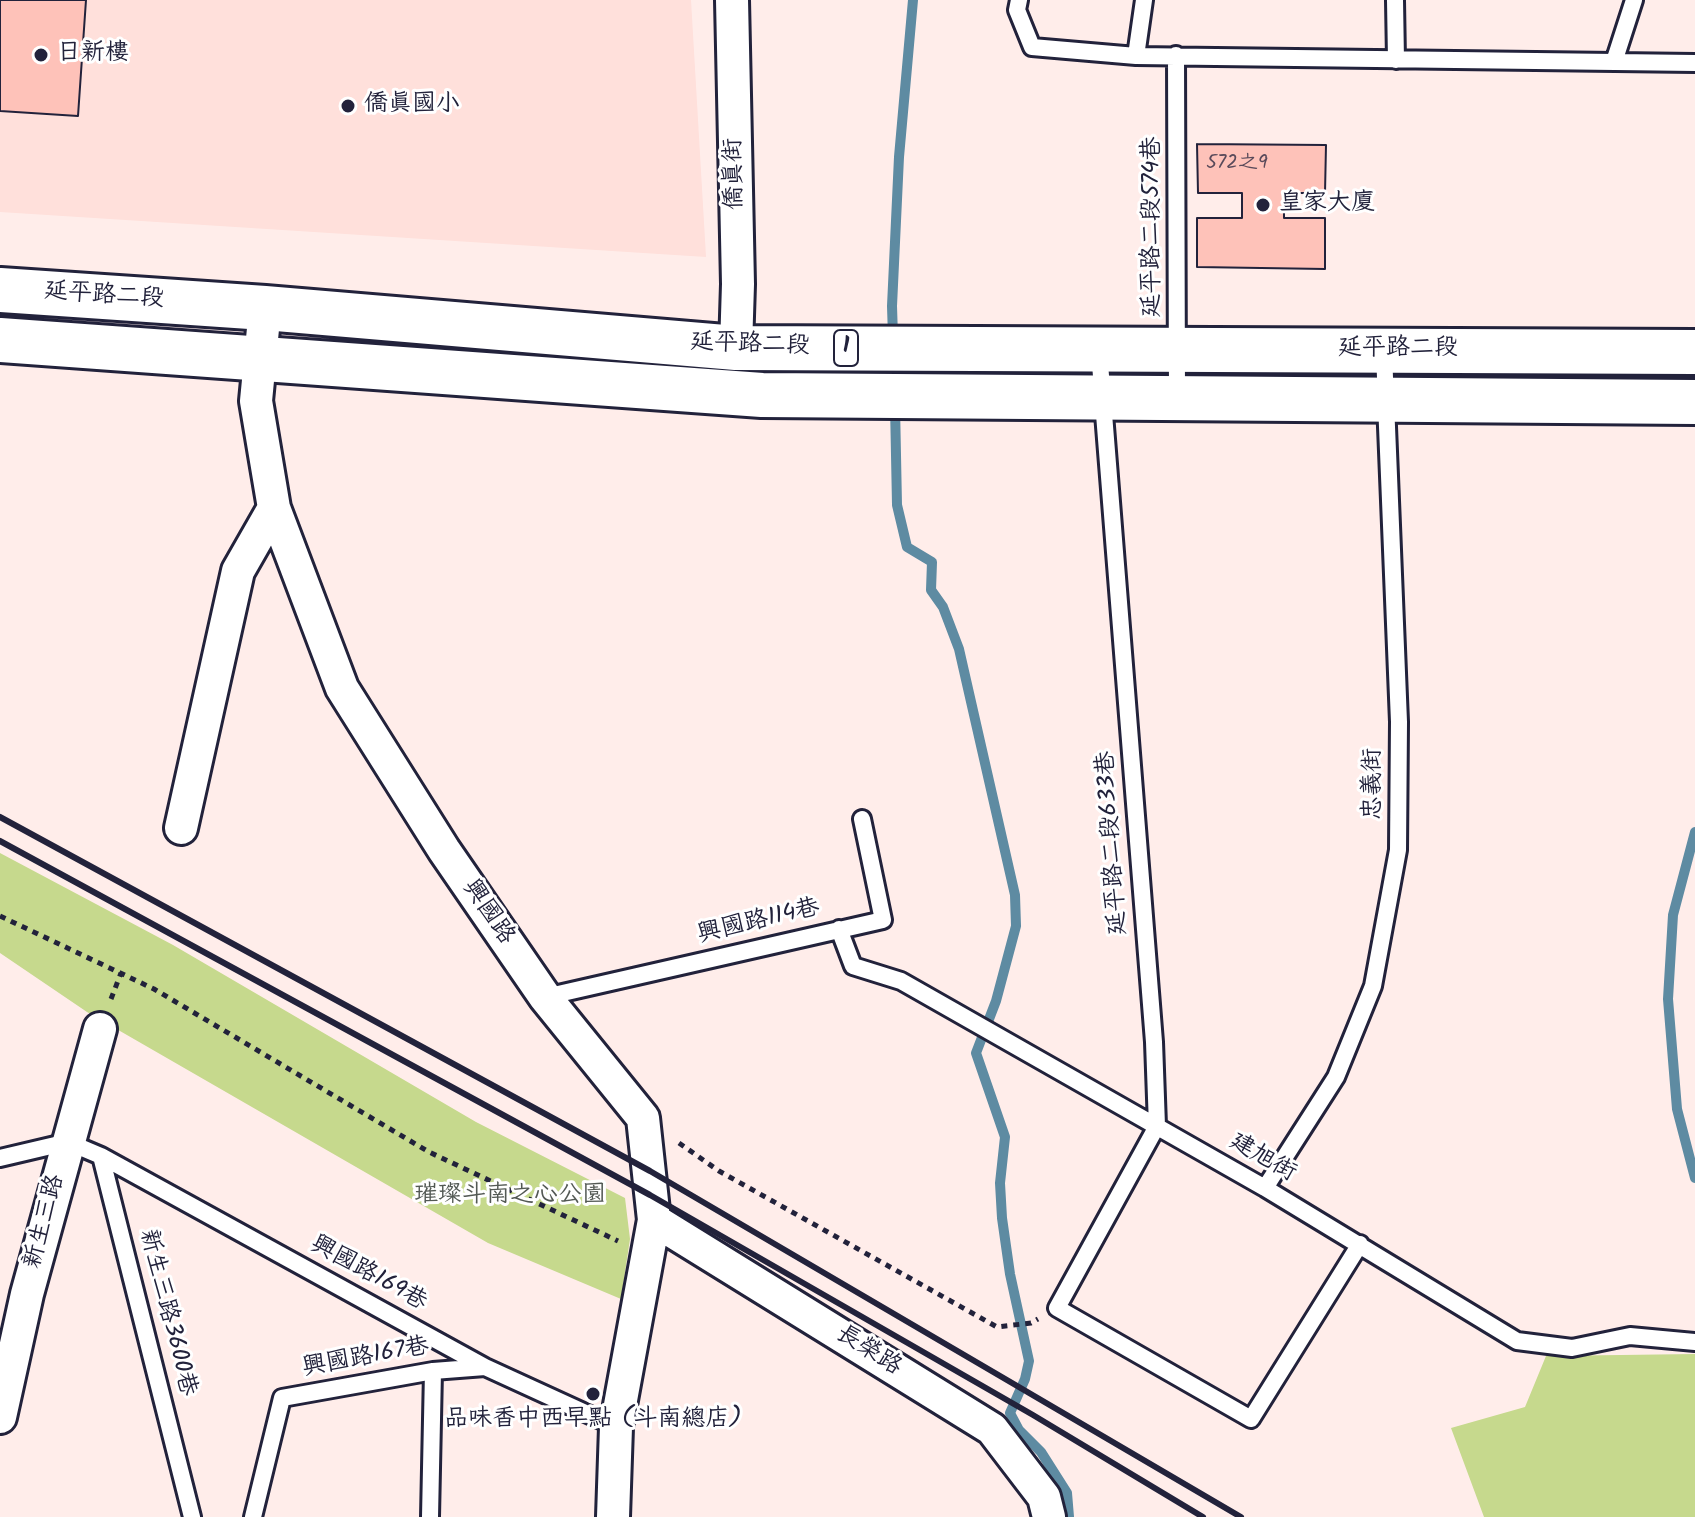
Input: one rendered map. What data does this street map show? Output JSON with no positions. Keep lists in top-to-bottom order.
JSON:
{
  "streets": {
    "main road": ["延平路二段", "1"],
    "street": [
      "僑真街",
      "興國路",
      "新生三路",
      "長榮路"
    ],
    "lane": [
      "延平路二段574巷",
      "忠義街",
      "延平路二段633巷",
      "興國路114巷",
      "建旭街",
      "興國路169巷",
      "新生三路3600巷",
      "興國路167巷"
    ]
  },
  "crossings": [
    ["僑真街", "延平路二段"],
    ["延平路二段574巷", "延平路二段"],
    ["延平路二段", "忠義街"],
    ["延平路二段", "延平路二段633巷"],
    ["延平路二段", "興國路"],
    ["忠義街", "建旭街"],
    ["延平路二段633巷", "建旭街"],
    ["興國路", "興國路114巷"],
    ["興國路114巷", "建旭街"],
    ["興國路169巷", "新生三路3600巷"],
    ["興國路169巷", "興國路167巷"]
  ],
  "parks": ["璀璨斗南之心公園"],
  "places": [
    "日新樓",
    "僑真國小",
    "皇家大廈",
    "品味香中西早點 (斗南總店)"
  ],
  "house_numbers": ["572之9"]
}
